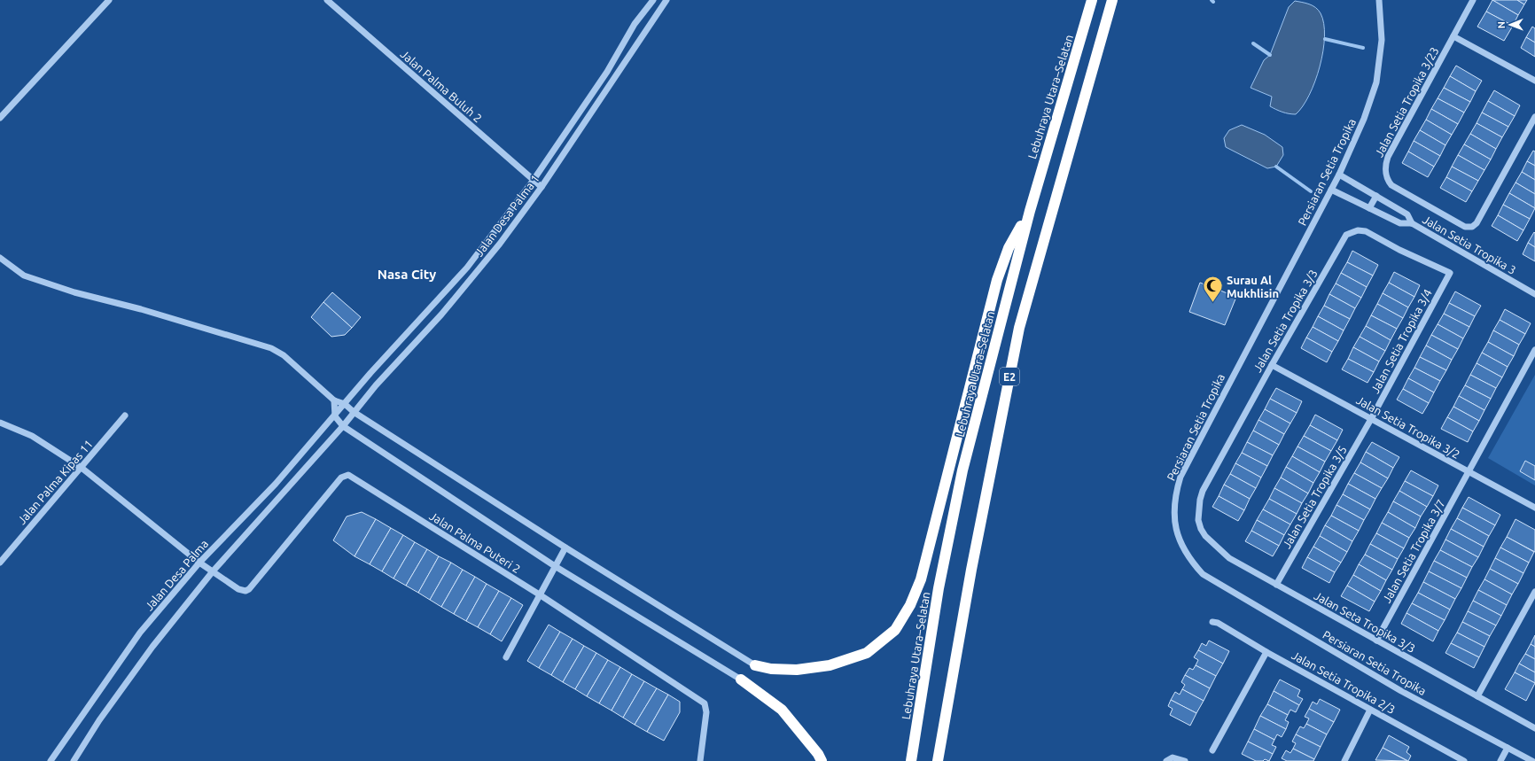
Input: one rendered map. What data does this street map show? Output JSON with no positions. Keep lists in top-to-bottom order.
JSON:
{
  "streets": {
    "highway": ["Lebuhraya Utara–Selatan", "E2"],
    "street": [
      "Jalan Palma Buluh 2",
      "Jalan Setia Tropika 3/23",
      "Persiaran Setia Tropika",
      "Jalan Desa Palma 1",
      "Jalan Setia Tropika 3",
      "Jalan Setia Tropika 3/3",
      "Jalan Setia Tropika 3/4",
      "Jalan Setia Tropika 3/2",
      "Jalan Palma Kipas 11",
      "Jalan Setia Tropika 3/5",
      "Jalan Palma Puteri 2",
      "Jalan Setia Tropika 3/7",
      "Jalan Desa Palma",
      "Jalan Seta Tropika 3/3",
      "Jalan Setia Tropika 2/3"
    ]
  },
  "crossings": [
    ["Jalan Palma Buluh 2", "Jalan Desa Palma 1"],
    ["Persiaran Setia Tropika", "Jalan Setia Tropika 3"],
    ["Jalan Desa Palma 1", "Jalan Desa Palma"],
    ["Jalan Setia Tropika 3/3", "Jalan Setia Tropika 3/4"],
    ["Jalan Setia Tropika 3/3", "Jalan Setia Tropika 3/2"],
    ["Jalan Setia Tropika 3/3", "Jalan Seta Tropika 3/3"],
    ["Jalan Setia Tropika 3/4", "Jalan Setia Tropika 3/2"],
    ["Jalan Setia Tropika 3/4", "Jalan Setia Tropika 3/5"],
    ["Jalan Setia Tropika 3/2", "Jalan Setia Tropika 3/5"],
    ["Jalan Setia Tropika 3/2", "Jalan Setia Tropika 3/7"],
    ["Jalan Setia Tropika 3/5", "Jalan Seta Tropika 3/3"],
    ["Jalan Setia Tropika 3/7", "Jalan Seta Tropika 3/3"]
  ],
  "districts": ["Nasa City"],
  "places": {
    "mosque": ["Surau Al Mukhlisin"]
  },
  "north": "left"
}
